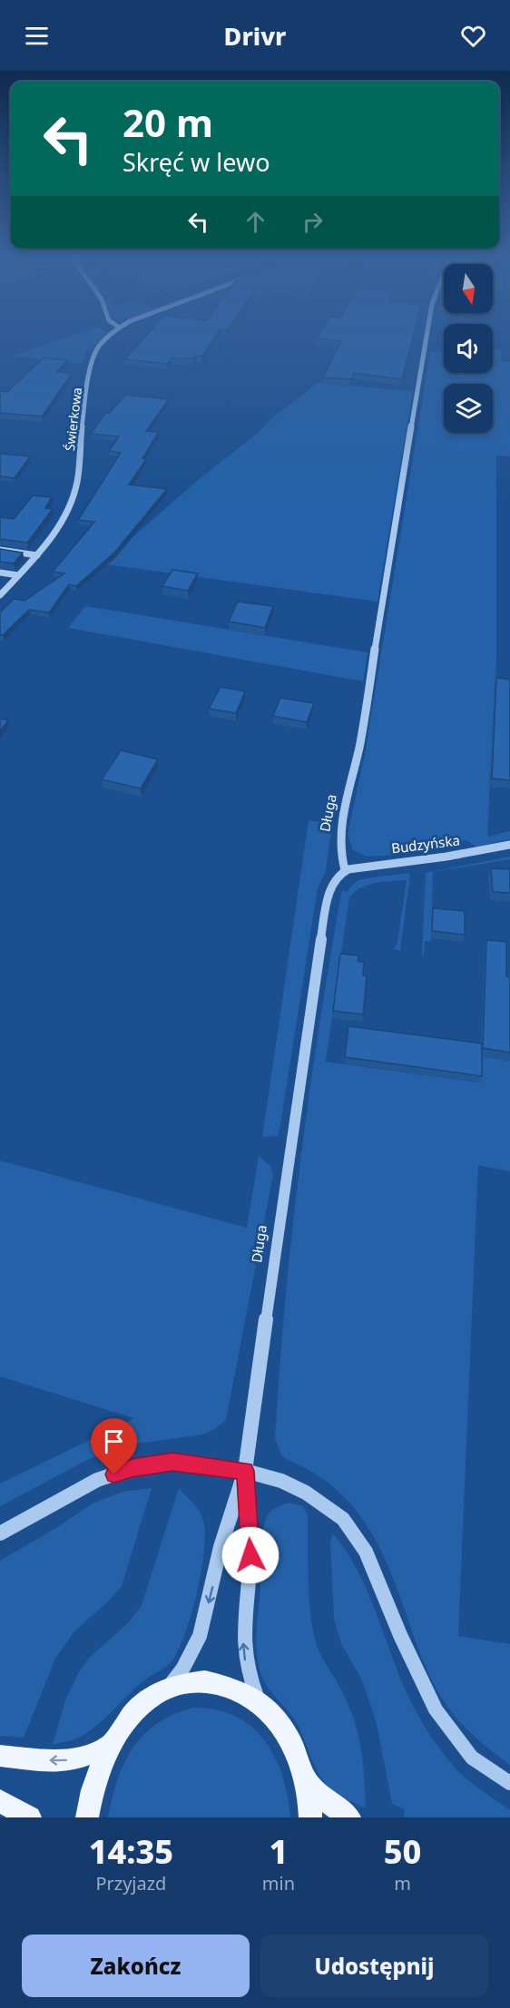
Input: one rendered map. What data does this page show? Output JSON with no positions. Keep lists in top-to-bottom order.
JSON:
{
  "streets": {
    "street": ["Świerkowa", "Długa", "Budzyńska"]
  },
  "crossings": [
    ["Długa", "Budzyńska"]
  ],
  "north": "bottom",
  "page": {
    "header": "Drivr",
    "turn": ["20 m", "Skręć w lewo"],
    "eta": [
      "14:35",
      "Przyjazd",
      "1",
      "min",
      "50",
      "m"
    ],
    "buttons": ["Zakończ", "Udostępnij"]
  }
}
